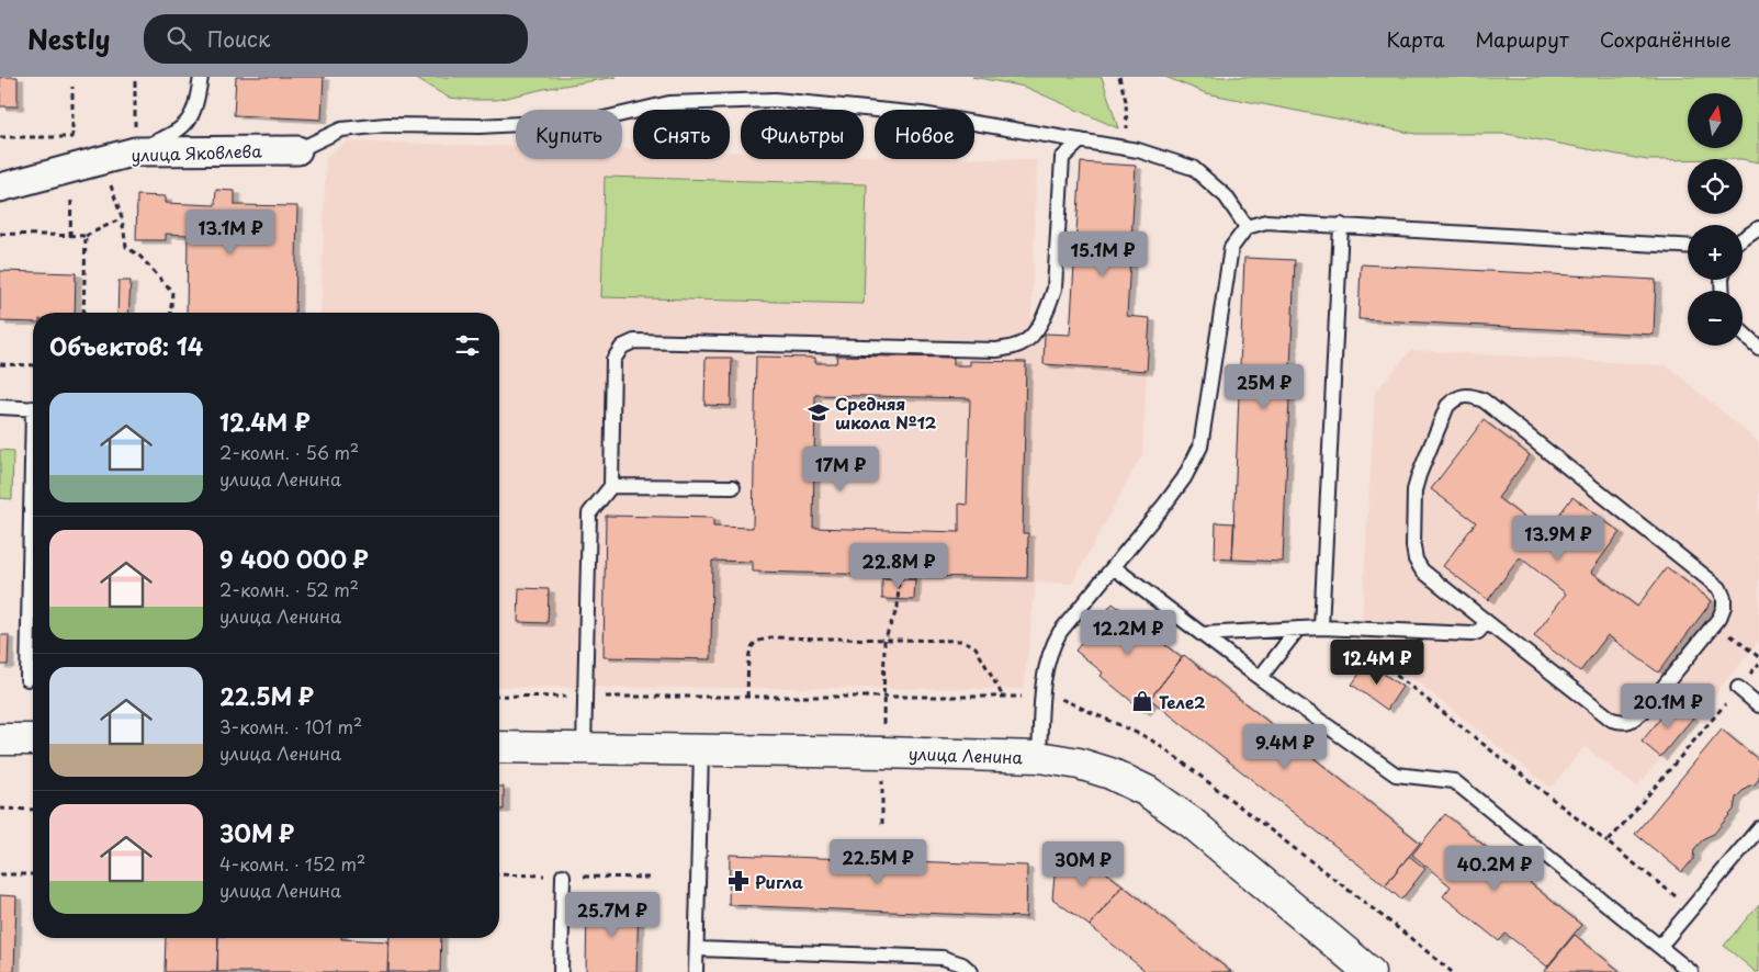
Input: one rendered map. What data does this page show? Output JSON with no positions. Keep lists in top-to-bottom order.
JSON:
{
  "streets": {
    "main road": ["улица Ленина"],
    "street": ["улица Яковлева"]
  },
  "places": {
    "school or university": ["Средняя школа №12"],
    "shop": ["Теле2"],
    "pharmacy": ["Ригла"]
  },
  "north": "top",
  "page": {
    "header": "Nestly",
    "search": "Поиск",
    "nav": ["Карта", "Маршрут", "Сохранённые"],
    "map_buttons": ["+", "−"],
    "chip": [
      "Купить",
      "Снять",
      "Фильтры",
      "Новое"
    ],
    "price": [
      "13.1M ₽",
      "15.1M ₽",
      "25M ₽",
      "17M ₽",
      "13.9M ₽",
      "22.8M ₽",
      "12.2M ₽",
      "12.4M ₽",
      "20.1M ₽",
      "9.4M ₽",
      "22.5M ₽",
      "30M ₽",
      "40.2M ₽",
      "25.7M ₽"
    ],
    "heading": "Объектов: 14",
    "list": [
      {
        "name": "12.4M ₽",
        "note": "2-комн. · 56 m² · улица Ленина"
      },
      {
        "name": "9 400 000 ₽",
        "note": "2-комн. · 52 m² · улица Ленина"
      },
      {
        "name": "22.5M ₽",
        "note": "3-комн. · 101 m² · улица Ленина"
      },
      {
        "name": "30M ₽",
        "note": "4-комн. · 152 m² · улица Ленина"
      }
    ]
  }
}
